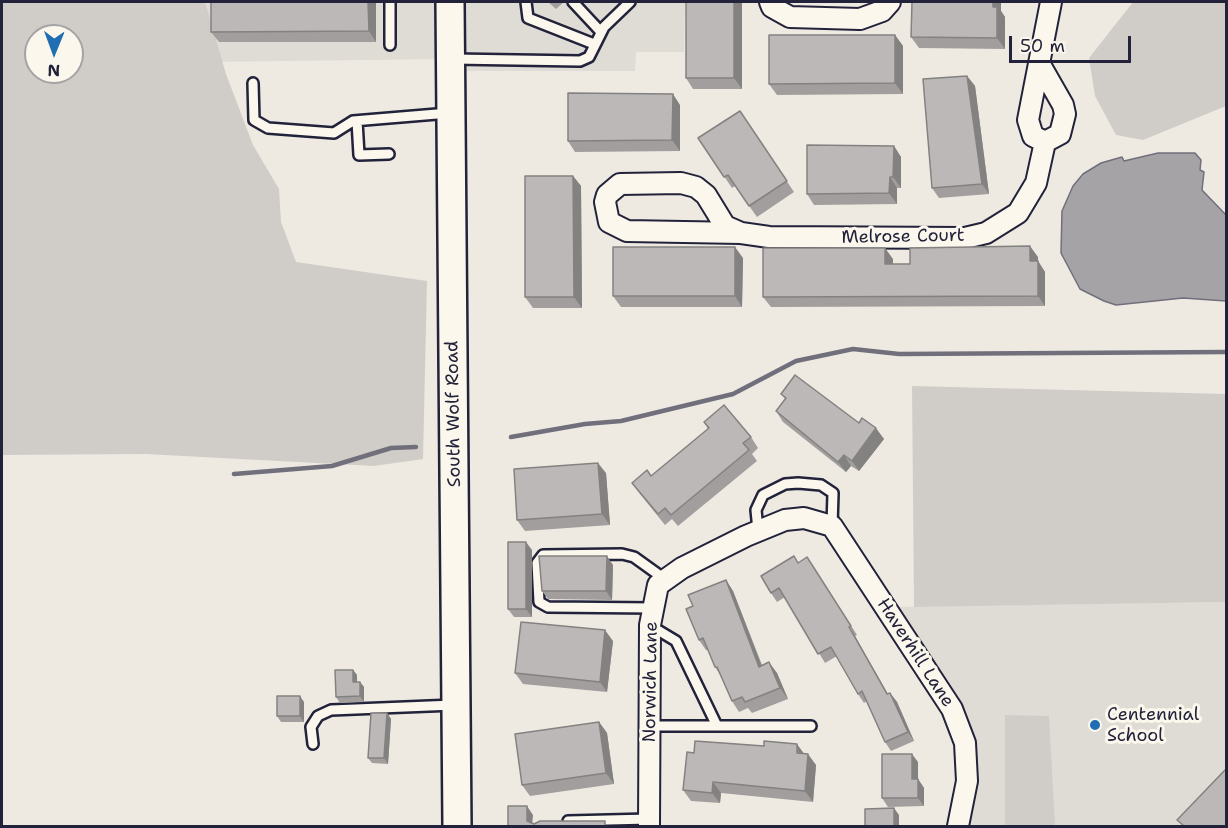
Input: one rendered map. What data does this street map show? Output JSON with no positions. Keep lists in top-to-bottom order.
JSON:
{
  "streets": {
    "main road": ["South Wolf Road"],
    "street": ["Melrose Court", "Haverhill Lane", "Norwich Lane"]
  },
  "places": ["Centennial School"],
  "scale_bar": "50 m",
  "north": "bottom"
}
